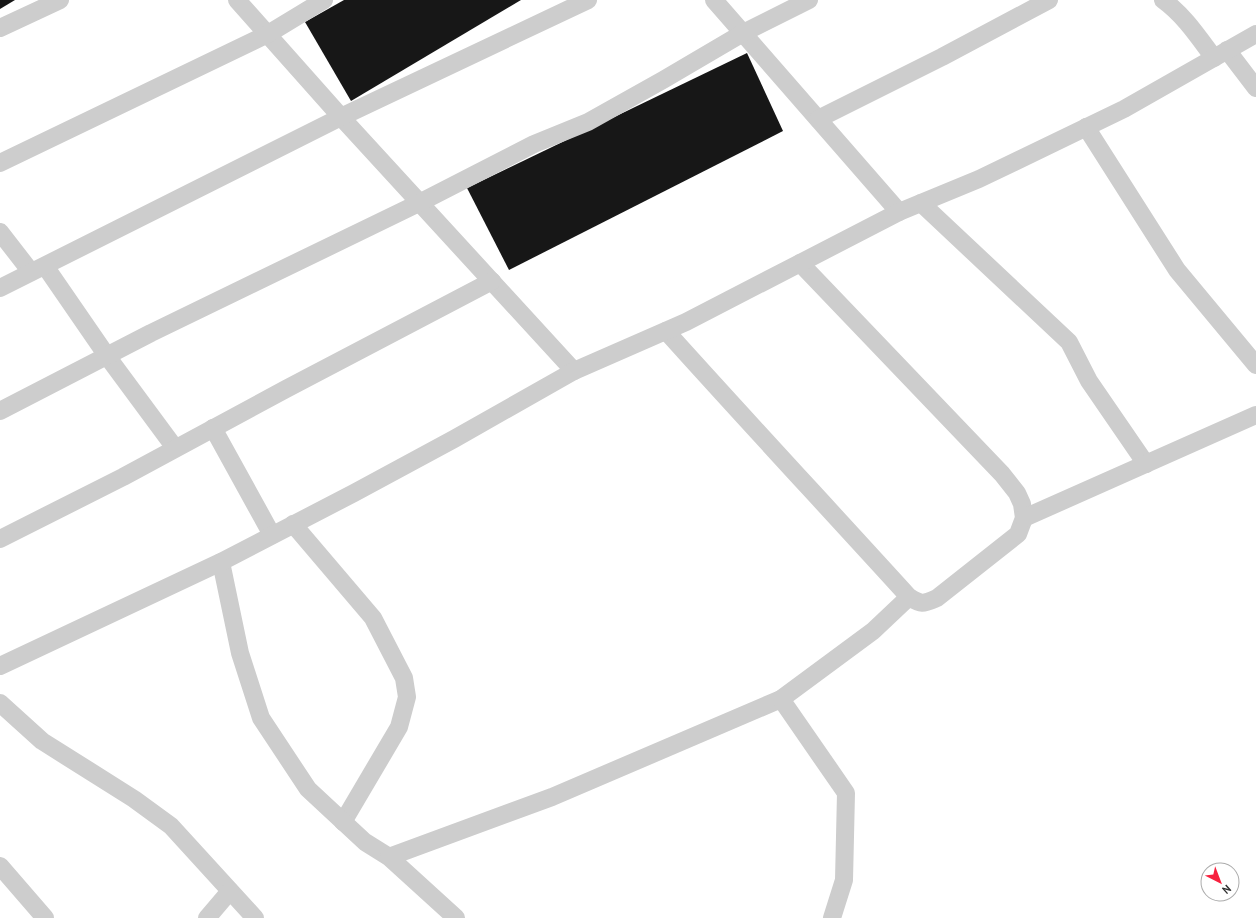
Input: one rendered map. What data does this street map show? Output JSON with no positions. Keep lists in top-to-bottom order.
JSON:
{
  "north": "bottom right"
}
